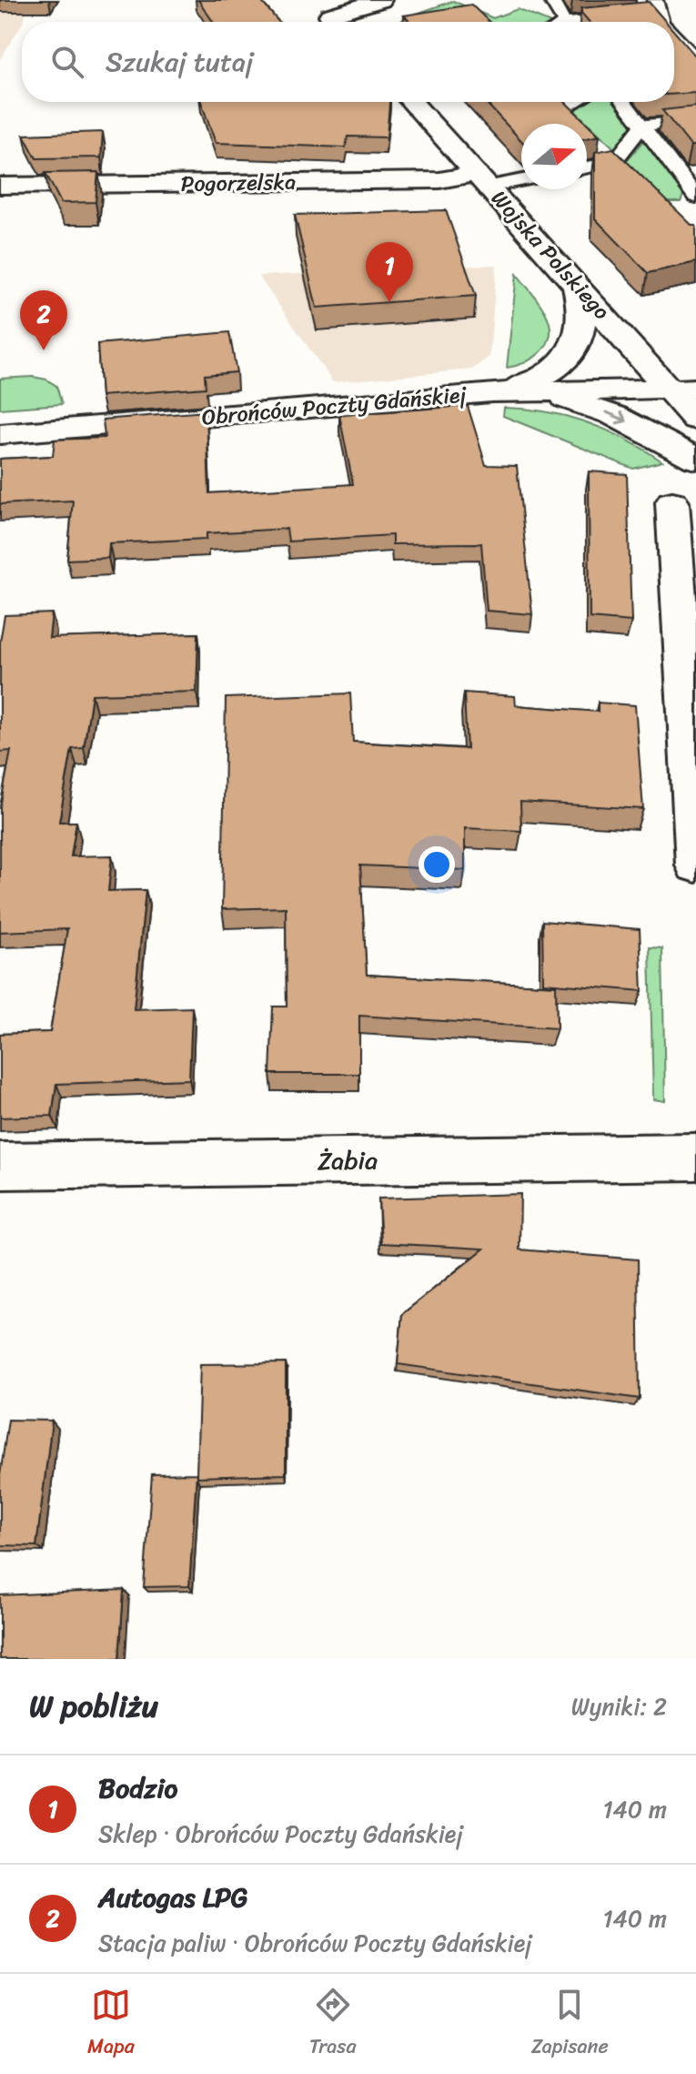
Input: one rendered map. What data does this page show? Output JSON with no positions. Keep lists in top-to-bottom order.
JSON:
{
  "streets": {
    "street": [
      "Pogorzelska",
      "Wojska Polskiego",
      "Obrońców Poczty Gdańskiej",
      "Żabia"
    ]
  },
  "crossings": [
    ["Pogorzelska", "Wojska Polskiego"],
    ["Wojska Polskiego", "Obrońców Poczty Gdańskiej"]
  ],
  "north": "right",
  "page": {
    "search": "Szukaj tutaj",
    "pins": ["1", "2"],
    "heading": ["W pobliżu", "Wyniki: 2"],
    "list": [
      {
        "mark": "1",
        "name": "Bodzio",
        "note": "Sklep · Obrońców Poczty Gdańskiej",
        "value": "140 m"
      },
      {
        "mark": "2",
        "name": "Autogas LPG",
        "note": "Stacja paliw · Obrońców Poczty Gdańskiej",
        "value": "140 m"
      }
    ],
    "nav": ["Mapa", "Trasa", "Zapisane"]
  }
}
